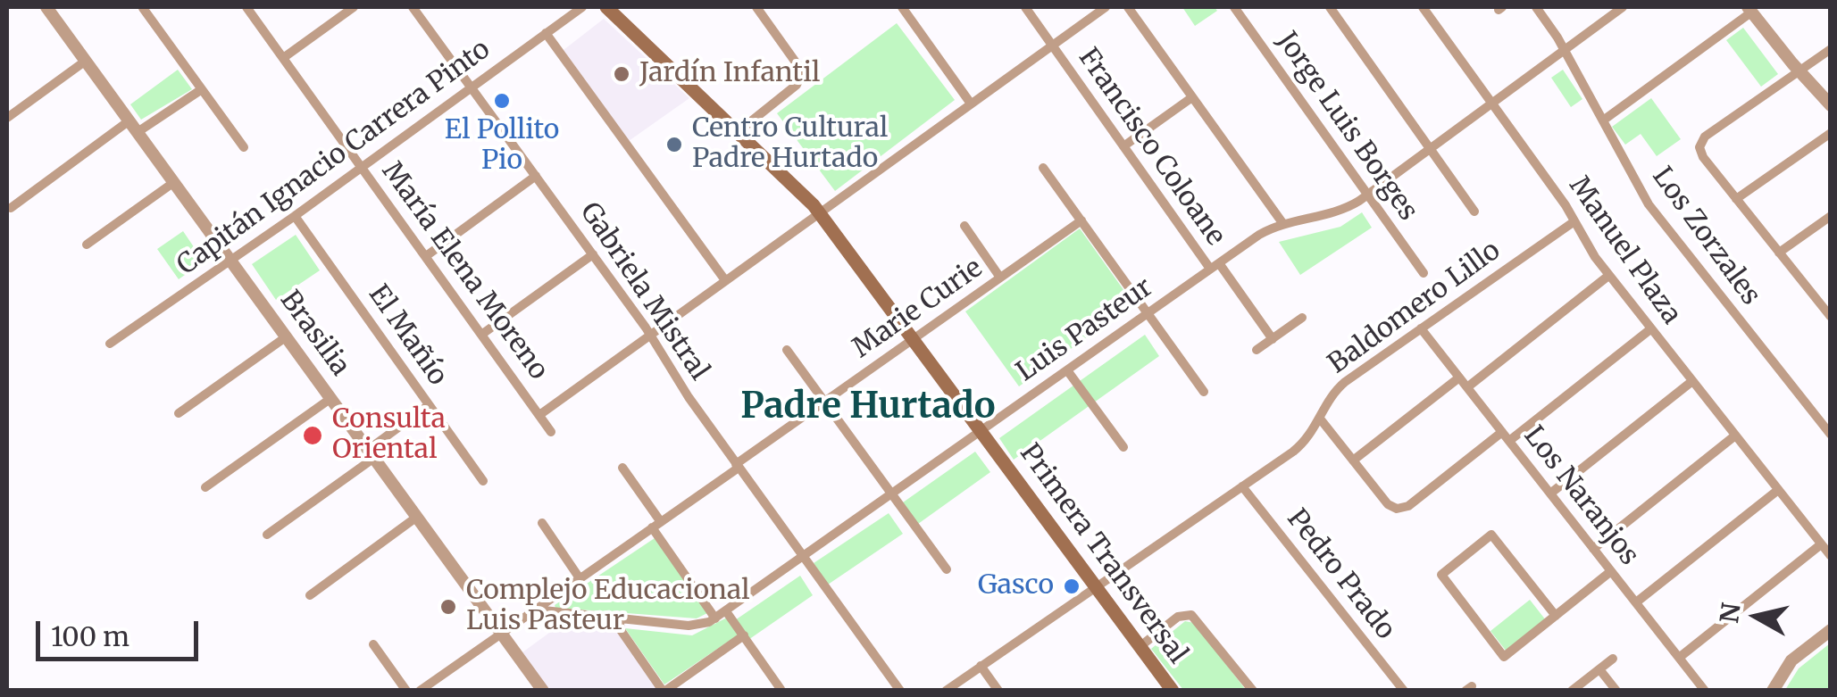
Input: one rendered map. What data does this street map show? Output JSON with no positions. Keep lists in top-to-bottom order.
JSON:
{
  "streets": {
    "main road": ["Primera Transversal"],
    "street": [
      "Jorge Luis Borges",
      "Francisco Coloane",
      "Capitán Ignacio Carrera Pinto",
      "Los Zorzales",
      "Manuel Plaza",
      "María Elena Moreno",
      "Gabriela Mistral",
      "Baldomero Lillo",
      "Marie Curie",
      "Luis Pasteur",
      "Brasilia",
      "El Mañío",
      "Los Naranjos",
      "Pedro Prado"
    ]
  },
  "crossings": [
    ["Jorge Luis Borges", "Luis Pasteur"],
    ["Francisco Coloane", "Luis Pasteur"],
    ["Capitán Ignacio Carrera Pinto", "María Elena Moreno"],
    ["Capitán Ignacio Carrera Pinto", "Gabriela Mistral"],
    ["Capitán Ignacio Carrera Pinto", "Brasilia"],
    ["Capitán Ignacio Carrera Pinto", "El Mañío"],
    ["Los Zorzales", "Luis Pasteur"],
    ["Manuel Plaza", "Baldomero Lillo"],
    ["Manuel Plaza", "Luis Pasteur"],
    ["Gabriela Mistral", "Marie Curie"],
    ["Gabriela Mistral", "Luis Pasteur"],
    ["Baldomero Lillo", "Los Naranjos"],
    ["Baldomero Lillo", "Primera Transversal"],
    ["Baldomero Lillo", "Pedro Prado"],
    ["Marie Curie", "Luis Pasteur"],
    ["Marie Curie", "Primera Transversal"],
    ["Luis Pasteur", "Primera Transversal"]
  ],
  "districts": ["Padre Hurtado"],
  "places": [
    "Jardín Infantil",
    "El Pollito Pio",
    "Centro Cultural Padre Hurtado",
    "Consulta Oriental",
    "Gasco",
    "Complejo Educacional Luis Pasteur"
  ],
  "scale_bar": "100 m",
  "north": "left"
}
